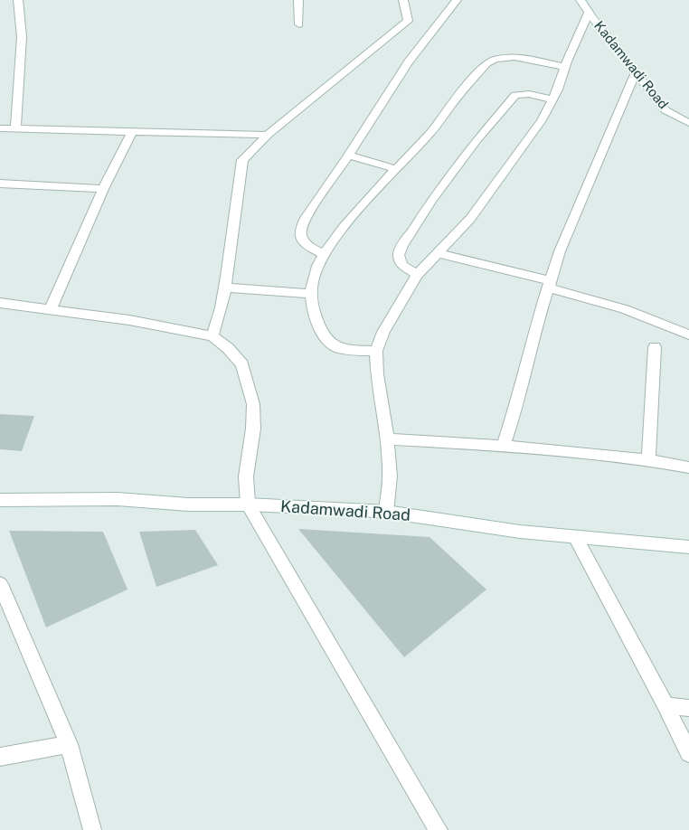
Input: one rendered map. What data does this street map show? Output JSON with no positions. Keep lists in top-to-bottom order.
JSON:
{
  "streets": {
    "street": ["Kadamwadi Road"]
  }
}
